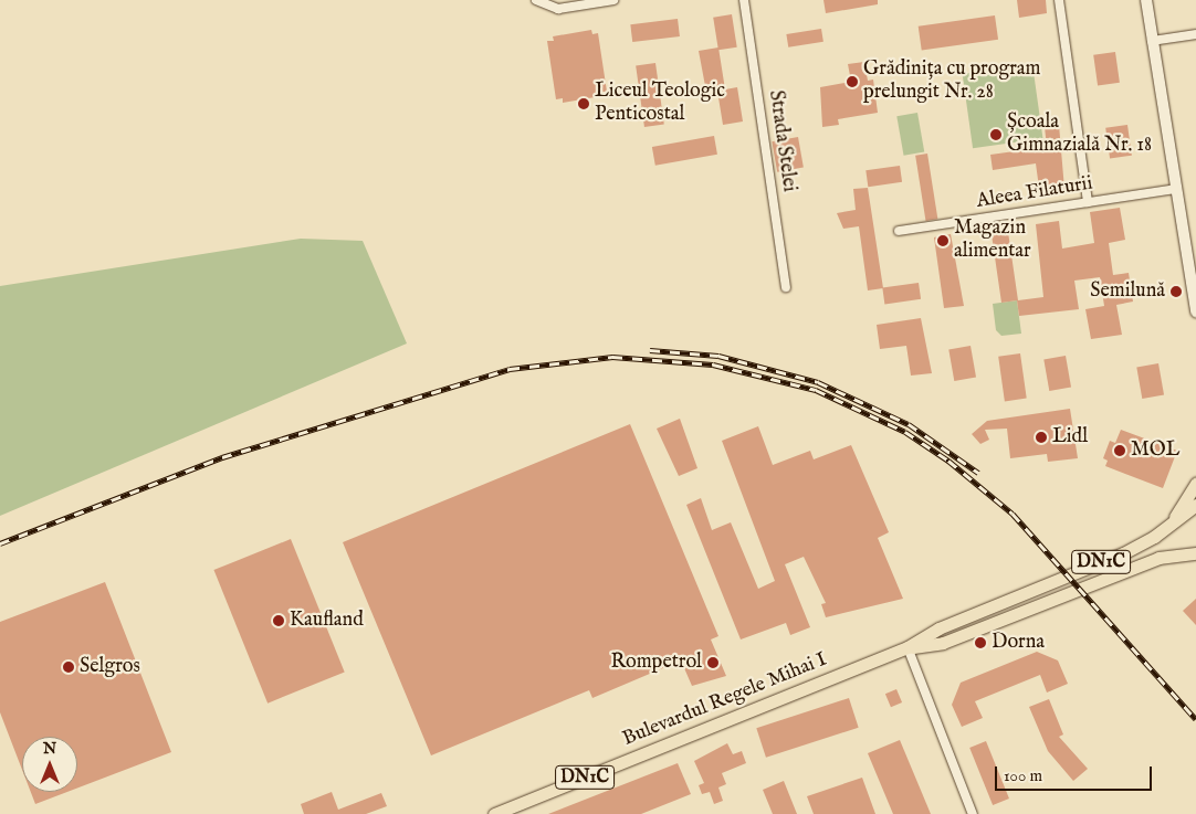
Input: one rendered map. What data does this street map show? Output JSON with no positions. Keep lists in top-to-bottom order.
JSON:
{
  "streets": {
    "main road": ["DN1C", "Bulevardul Regele Mihai I"],
    "street": ["Strada Stelei", "Aleea Filaturii"]
  },
  "places": [
    "Grădinița cu program prelungit Nr. 28",
    "Liceul Teologic Penticostal",
    "Școala Gimnazială Nr. 18",
    "Magazin alimentar",
    "Semilună",
    "Lidl",
    "MOL",
    "Kaufland",
    "Dorna",
    "Rompetrol",
    "Selgros"
  ],
  "scale_bar": "100 m",
  "north": "top"
}
